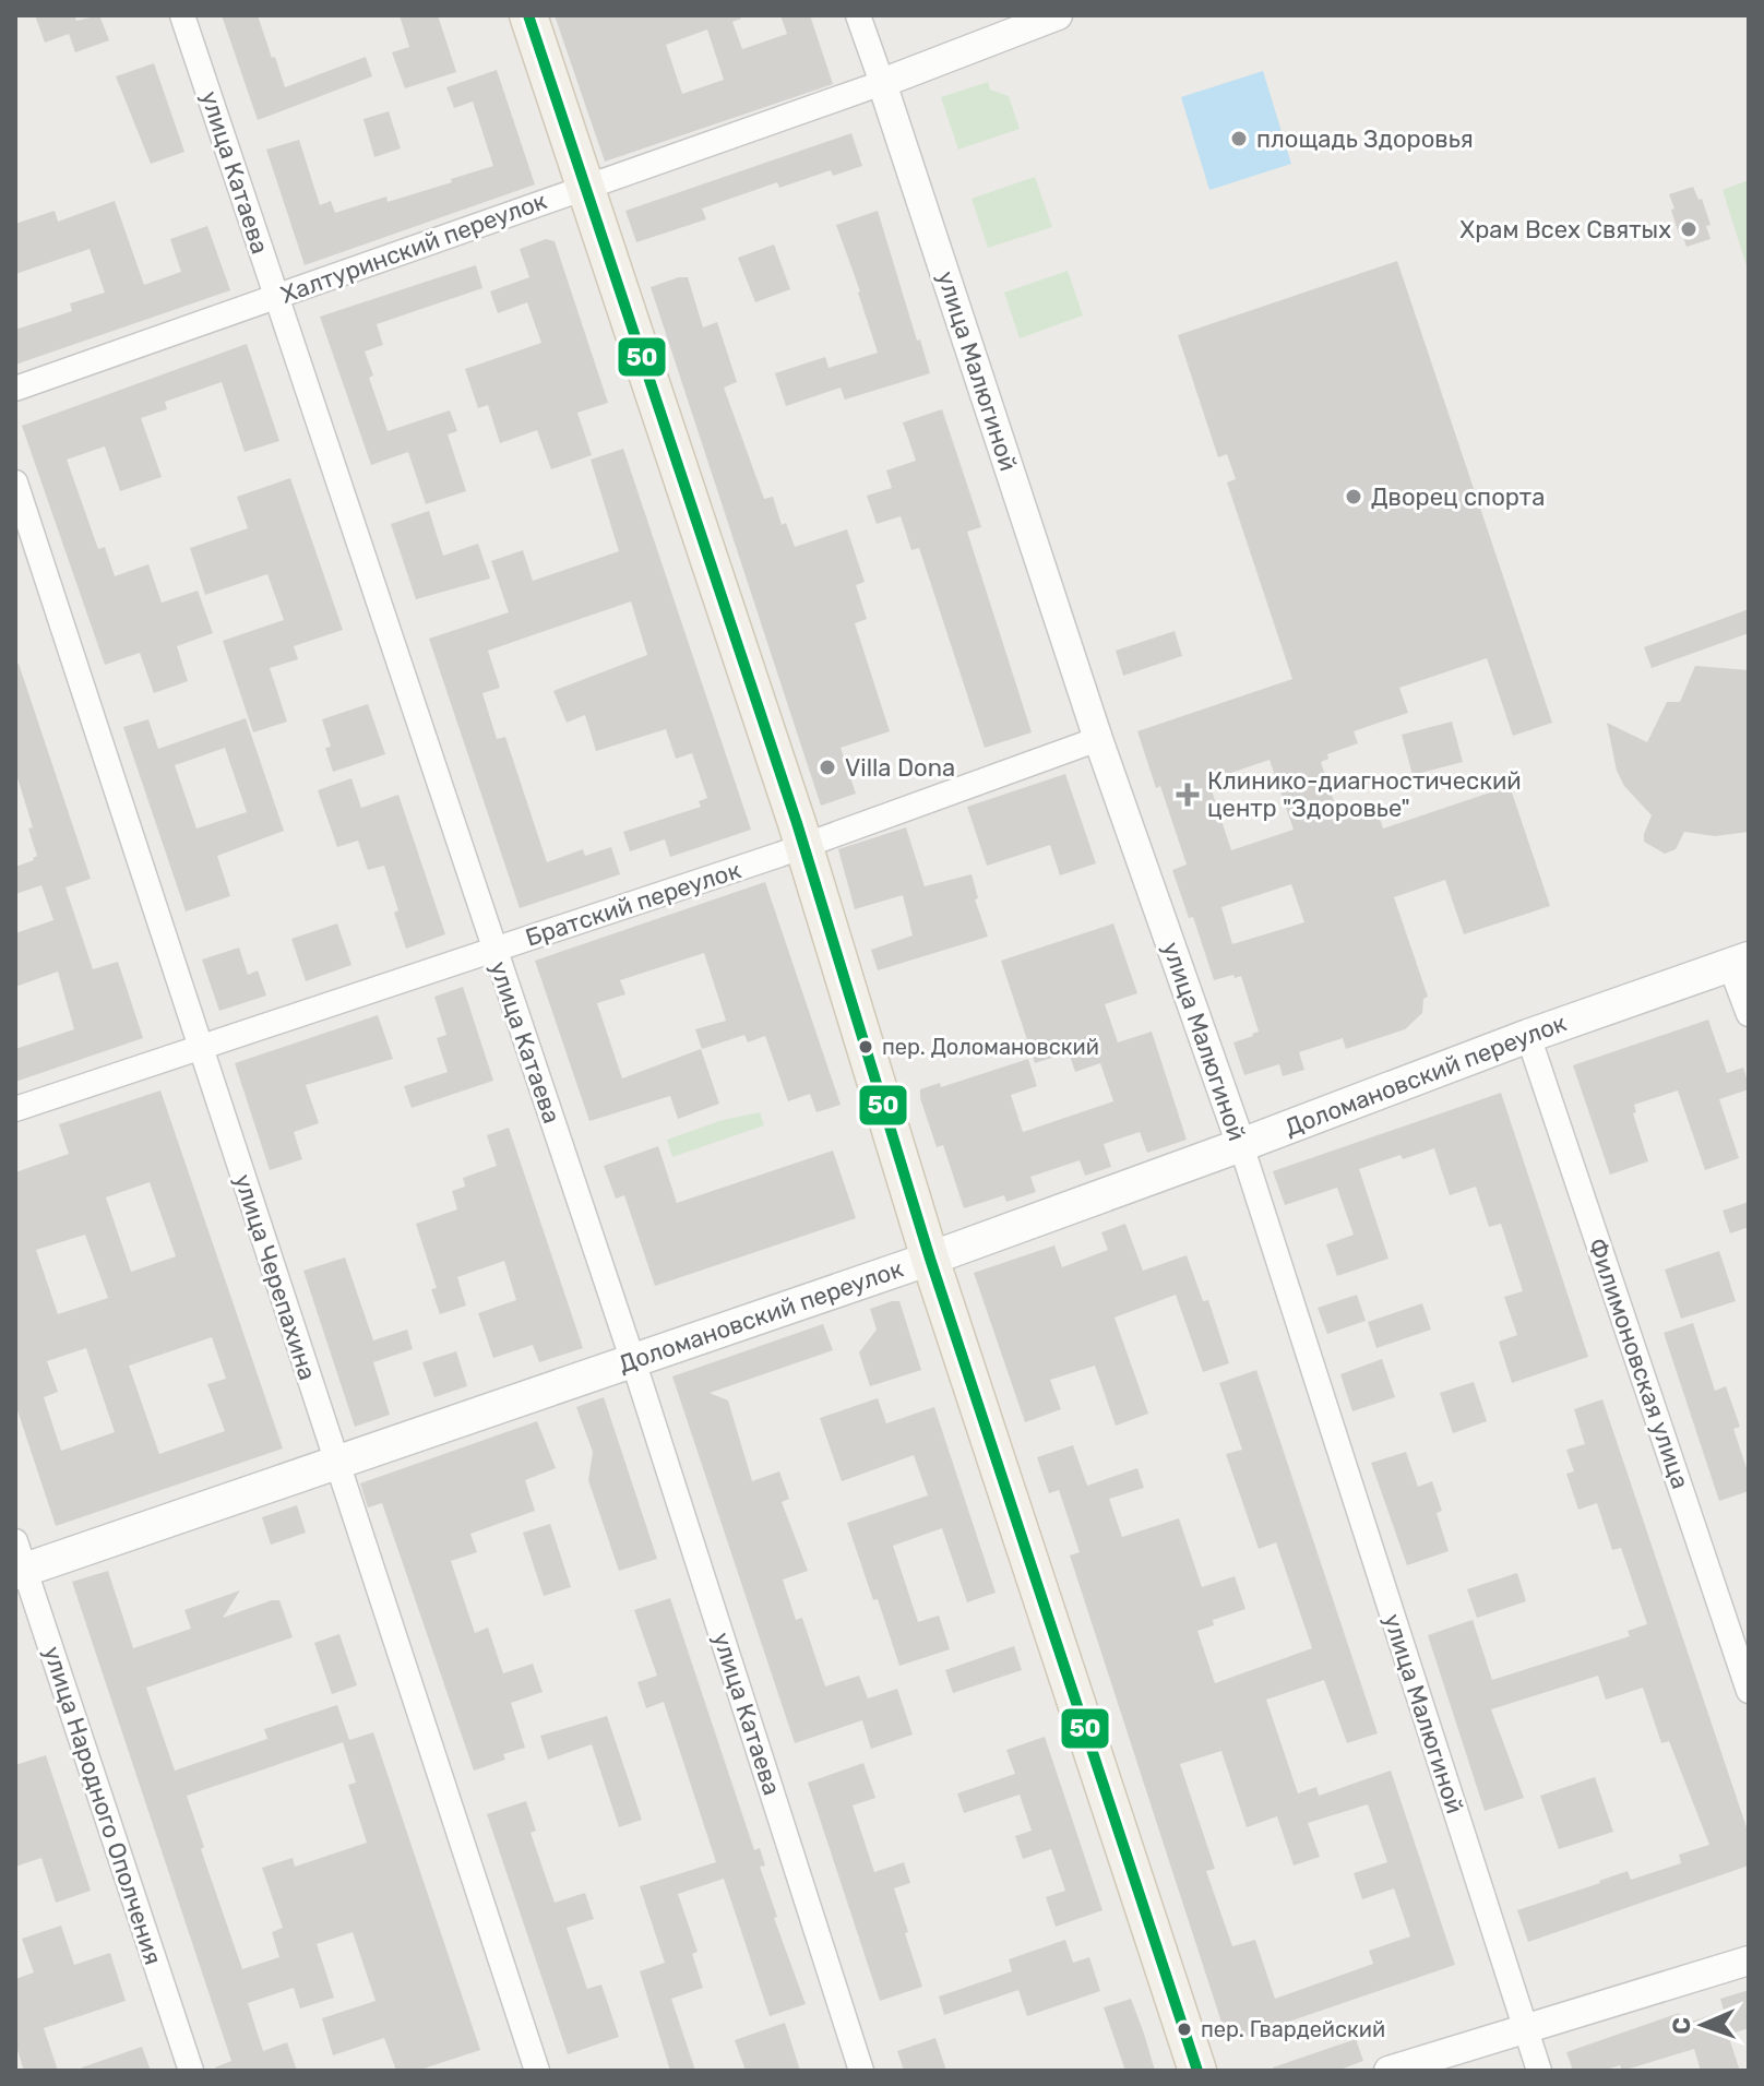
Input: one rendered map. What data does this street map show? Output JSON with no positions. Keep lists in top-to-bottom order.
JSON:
{
  "streets": {
    "main road": ["Доломановский переулок"],
    "street": [
      "улица Катаева",
      "Халтуринский переулок",
      "улица Малюгиной",
      "Братский переулок",
      "улица Черепахина",
      "Филимоновская улица",
      "улица Народного Ополчения"
    ]
  },
  "crossings": [
    ["улица Катаева", "Халтуринский переулок"],
    ["улица Катаева", "Братский переулок"],
    ["улица Катаева", "Доломановский переулок"],
    ["Халтуринский переулок", "улица Малюгиной"],
    ["улица Малюгиной", "Братский переулок"],
    ["улица Малюгиной", "Доломановский переулок"],
    ["Братский переулок", "улица Черепахина"],
    ["Доломановский переулок", "улица Черепахина"],
    ["Доломановский переулок", "Филимоновская улица"],
    ["Доломановский переулок", "улица Народного Ополчения"]
  ],
  "places": {
    "other": [
      "площадь Здоровья",
      "Храм Всех Святых",
      "Дворец спорта",
      "Villa Dona",
      "пер. Доломановский",
      "пер. Гвардейский"
    ],
    "health": ["Клинико-диагностический центр \"Здоровье\""]
  },
  "lines": ["transit line 50"],
  "north": "left"
}
